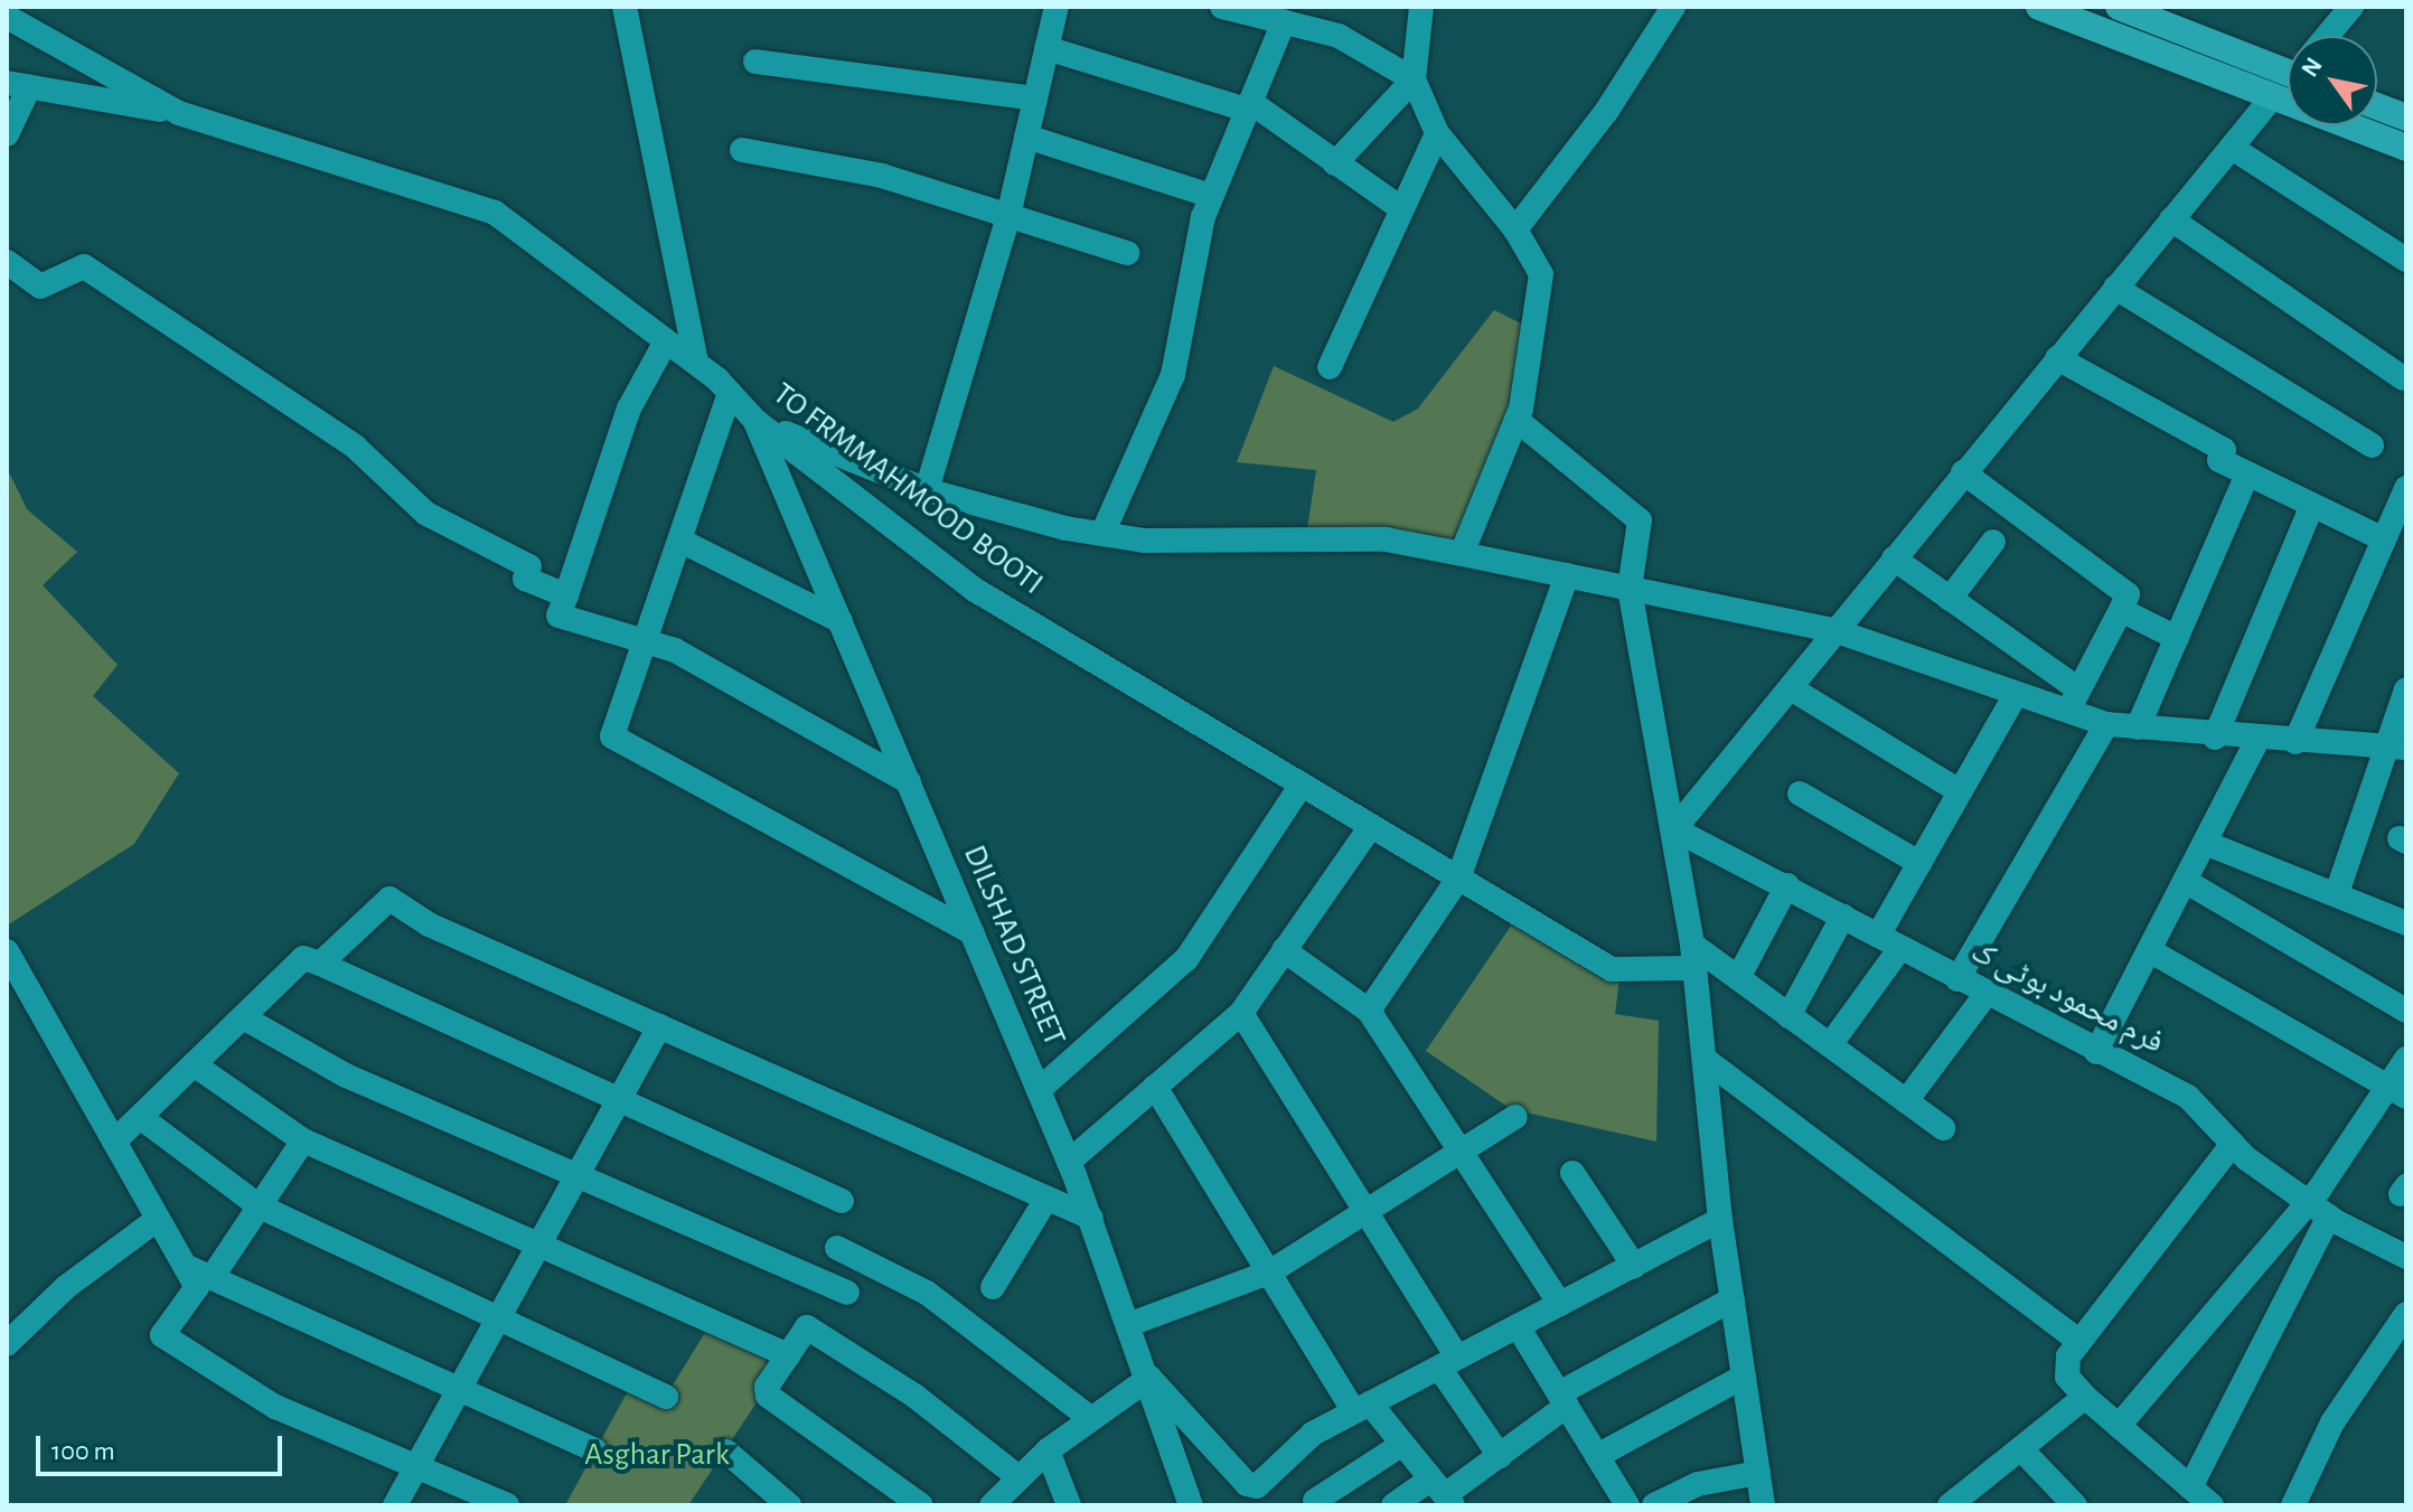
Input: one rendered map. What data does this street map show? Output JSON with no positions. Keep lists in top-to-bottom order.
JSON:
{
  "streets": {
    "street": ["TO FRMMAHMOOD BOOTI", "DILSHAD STREET", "فرم محمود بوٹی ک"]
  },
  "crossings": [
    ["TO FRMMAHMOOD BOOTI", "DILSHAD STREET"]
  ],
  "parks": ["Asghar Park"],
  "scale_bar": "100 m",
  "north": "top left"
}
